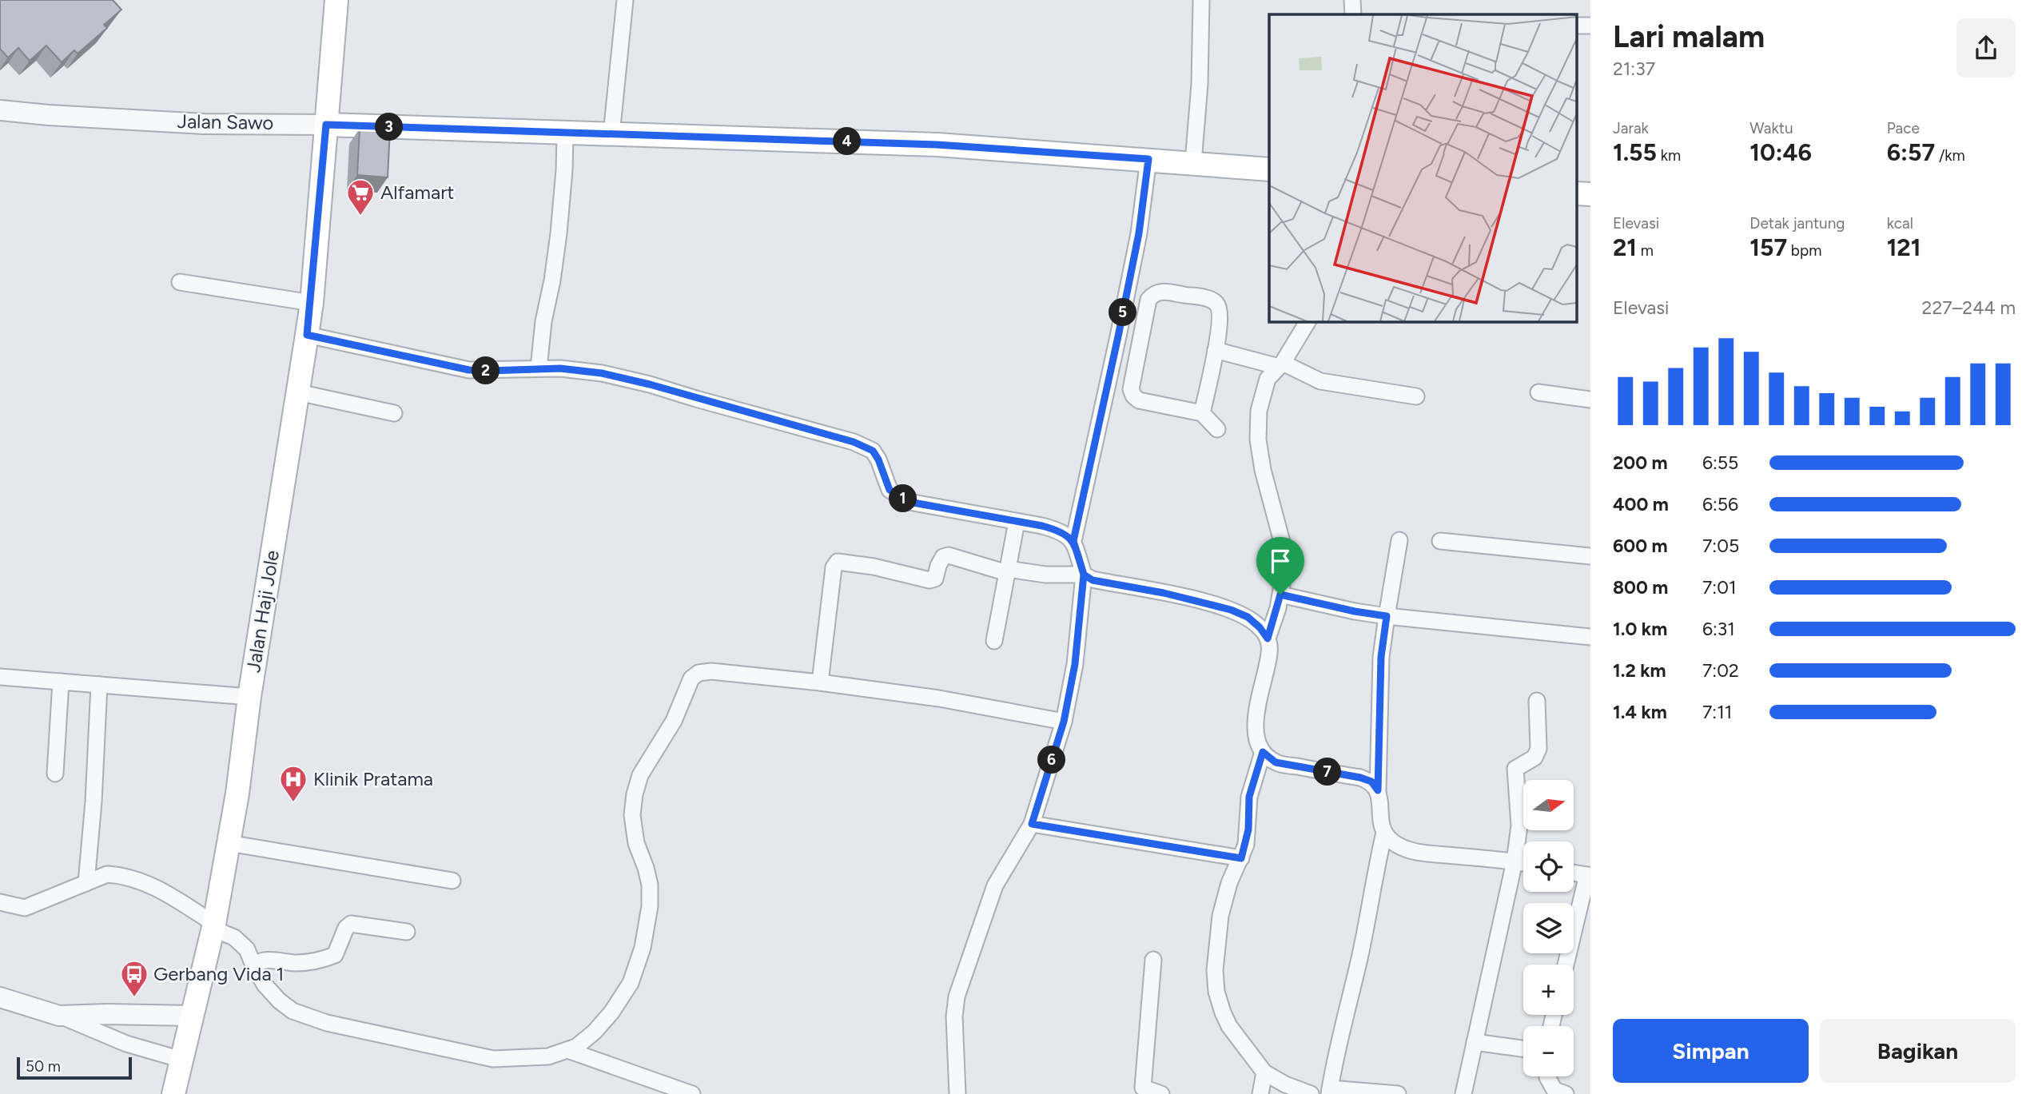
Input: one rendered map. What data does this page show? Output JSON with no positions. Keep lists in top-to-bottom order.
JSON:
{
  "streets": {
    "main road": ["Jalan Haji Jole"],
    "street": ["Jalan Sawo"]
  },
  "crossings": [
    ["Jalan Sawo", "Jalan Haji Jole"]
  ],
  "places": {
    "supermarket": ["Alfamart"],
    "hospital": ["Klinik Pratama"],
    "bus stop": ["Gerbang Vida 1"]
  },
  "scale_bar": "50 m",
  "north": "right",
  "page": {
    "heading": ["Lari malam", "21:37"],
    "stats": [
      ["Jarak", "1.55 km"],
      ["Waktu", "10:46"],
      ["Pace", "6:57 /km"],
      ["Elevasi", "21 m"],
      ["Detak jantung", "157 bpm"],
      ["kcal", "121"]
    ],
    "pins": [
      "3",
      "4",
      "5",
      "2",
      "1",
      "6",
      "7"
    ],
    "chart": ["Elevasi", "227–244 m"],
    "list": [
      {
        "name": "200 m",
        "note": "6:55"
      },
      {
        "name": "400 m",
        "note": "6:56"
      },
      {
        "name": "600 m",
        "note": "7:05"
      },
      {
        "name": "800 m",
        "note": "7:01"
      },
      {
        "name": "1.0 km",
        "note": "6:31"
      },
      {
        "name": "1.2 km",
        "note": "7:02"
      },
      {
        "name": "1.4 km",
        "note": "7:11"
      }
    ],
    "map_buttons": ["+", "−"],
    "buttons": ["Simpan", "Bagikan"],
    "scale": "50 m"
  }
}
